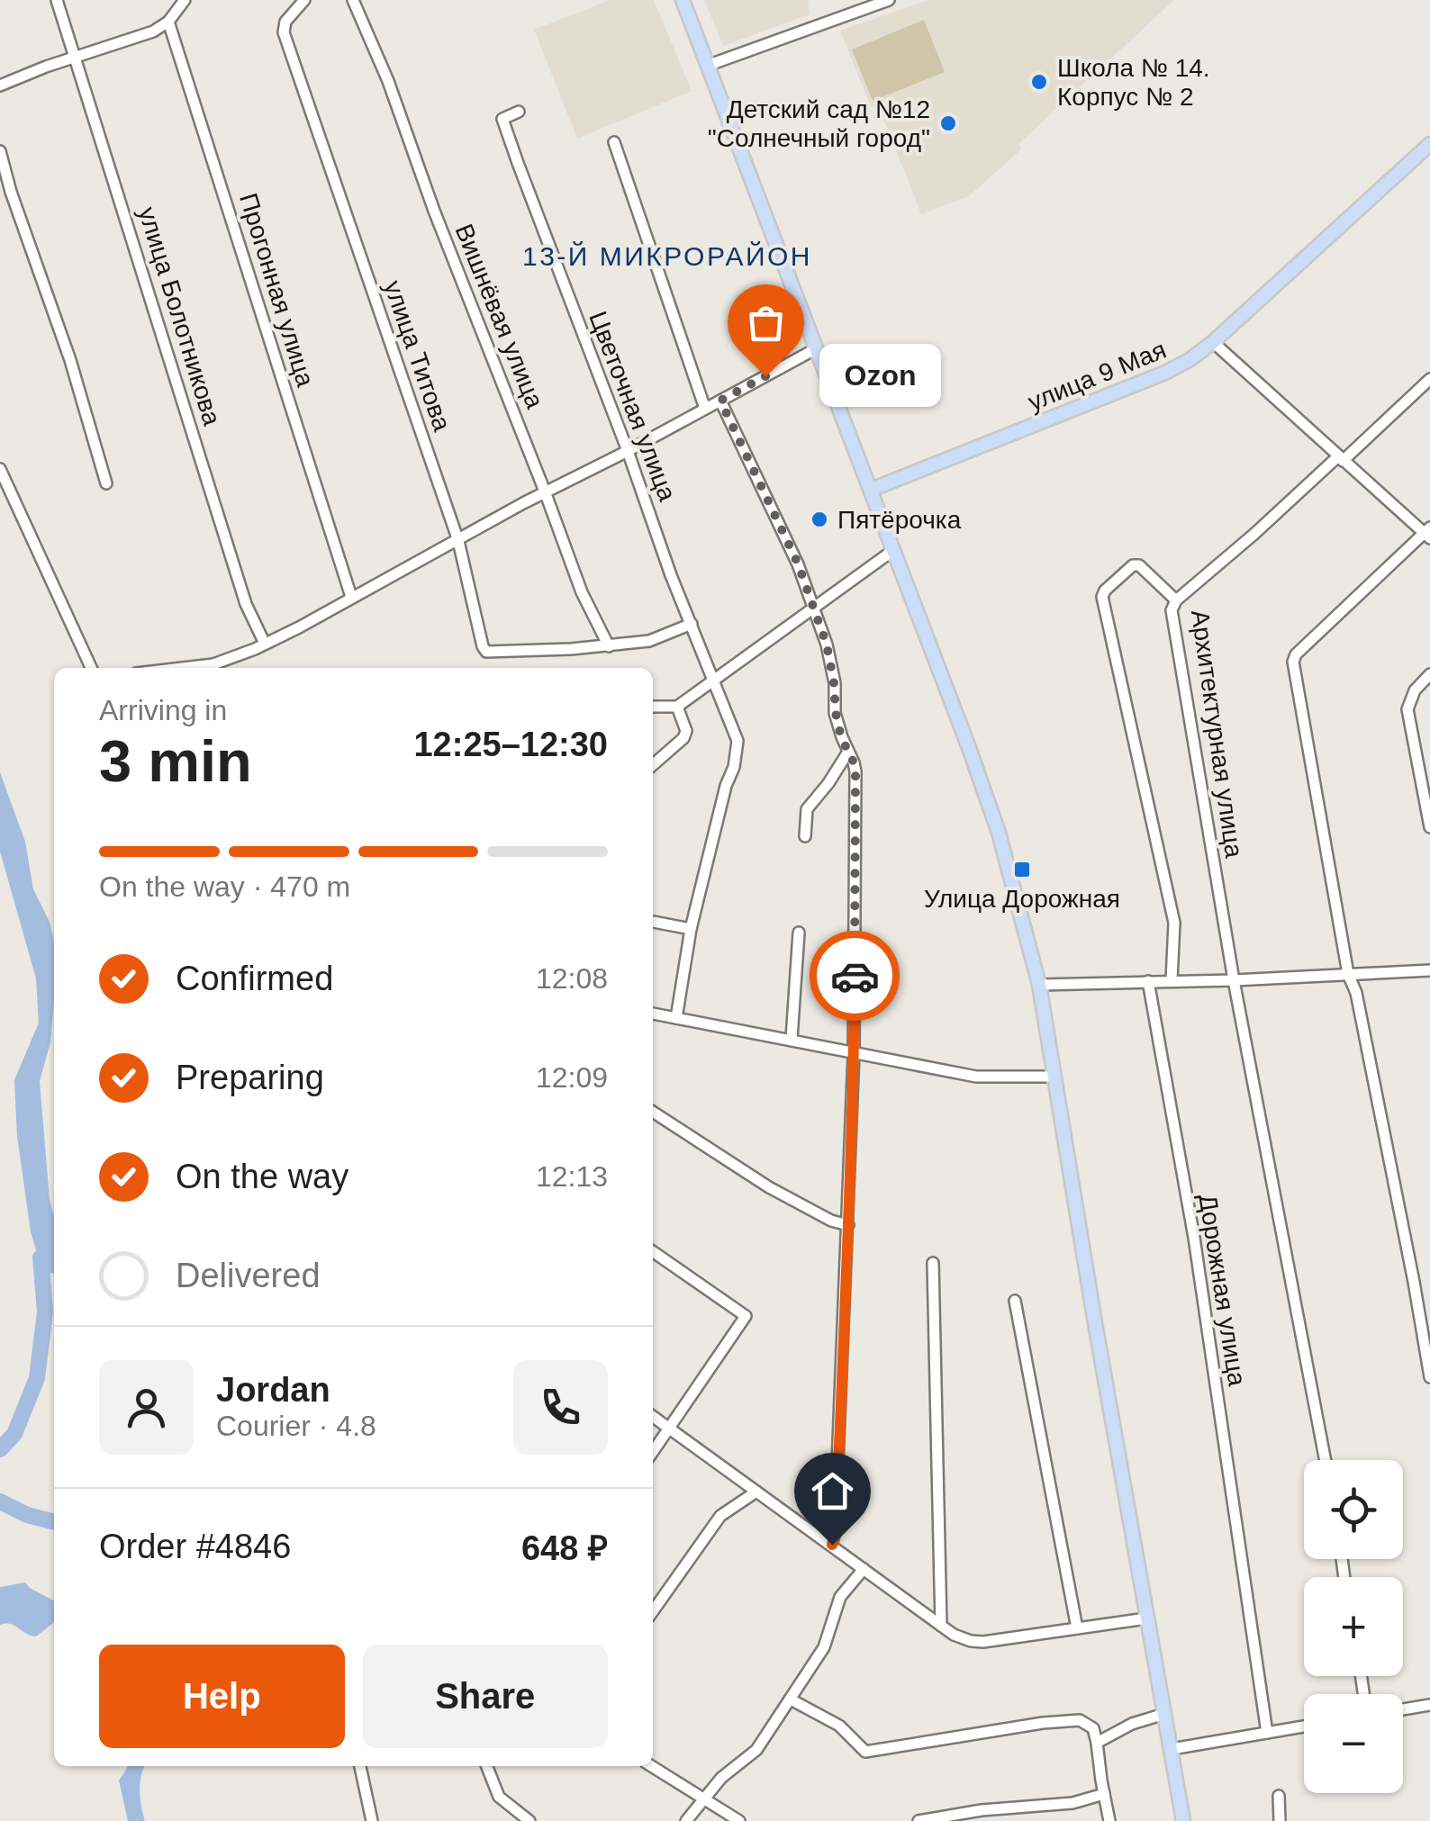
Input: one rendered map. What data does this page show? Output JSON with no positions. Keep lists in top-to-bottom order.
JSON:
{
  "streets": {
    "main road": ["улица 9 Мая"],
    "street": [
      "Прогонная улица",
      "улица Болотникова",
      "Вишнёвая улица",
      "улица Титова",
      "Цветочная улица",
      "Архитектурная улица",
      "Дорожная улица"
    ]
  },
  "crossings": [
    ["Вишнёвая улица", "улица Титова"]
  ],
  "districts": ["13-Й МИКРОРАЙОН"],
  "places": {
    "other": [
      "Школа № 14. Корпус № 2",
      "Детский сад №12 \"Солнечный город\"",
      "Ozon",
      "Пятёрочка"
    ],
    "transit": ["Улица Дорожная"]
  },
  "page": {
    "bubble": "Ozon",
    "heading": ["3 min", "Arriving in", "12:25–12:30"],
    "panel": [
      "Jordan",
      "Courier · 4.8",
      "Order #4846",
      "648 ₽"
    ],
    "bar": "On the way · 470 m",
    "list": [
      ["Confirmed", "12:08"],
      ["Preparing", "12:09"],
      ["On the way", "12:13"],
      "Delivered"
    ],
    "map_buttons": ["+", "−"],
    "buttons": ["Help", "Share"]
  }
}
